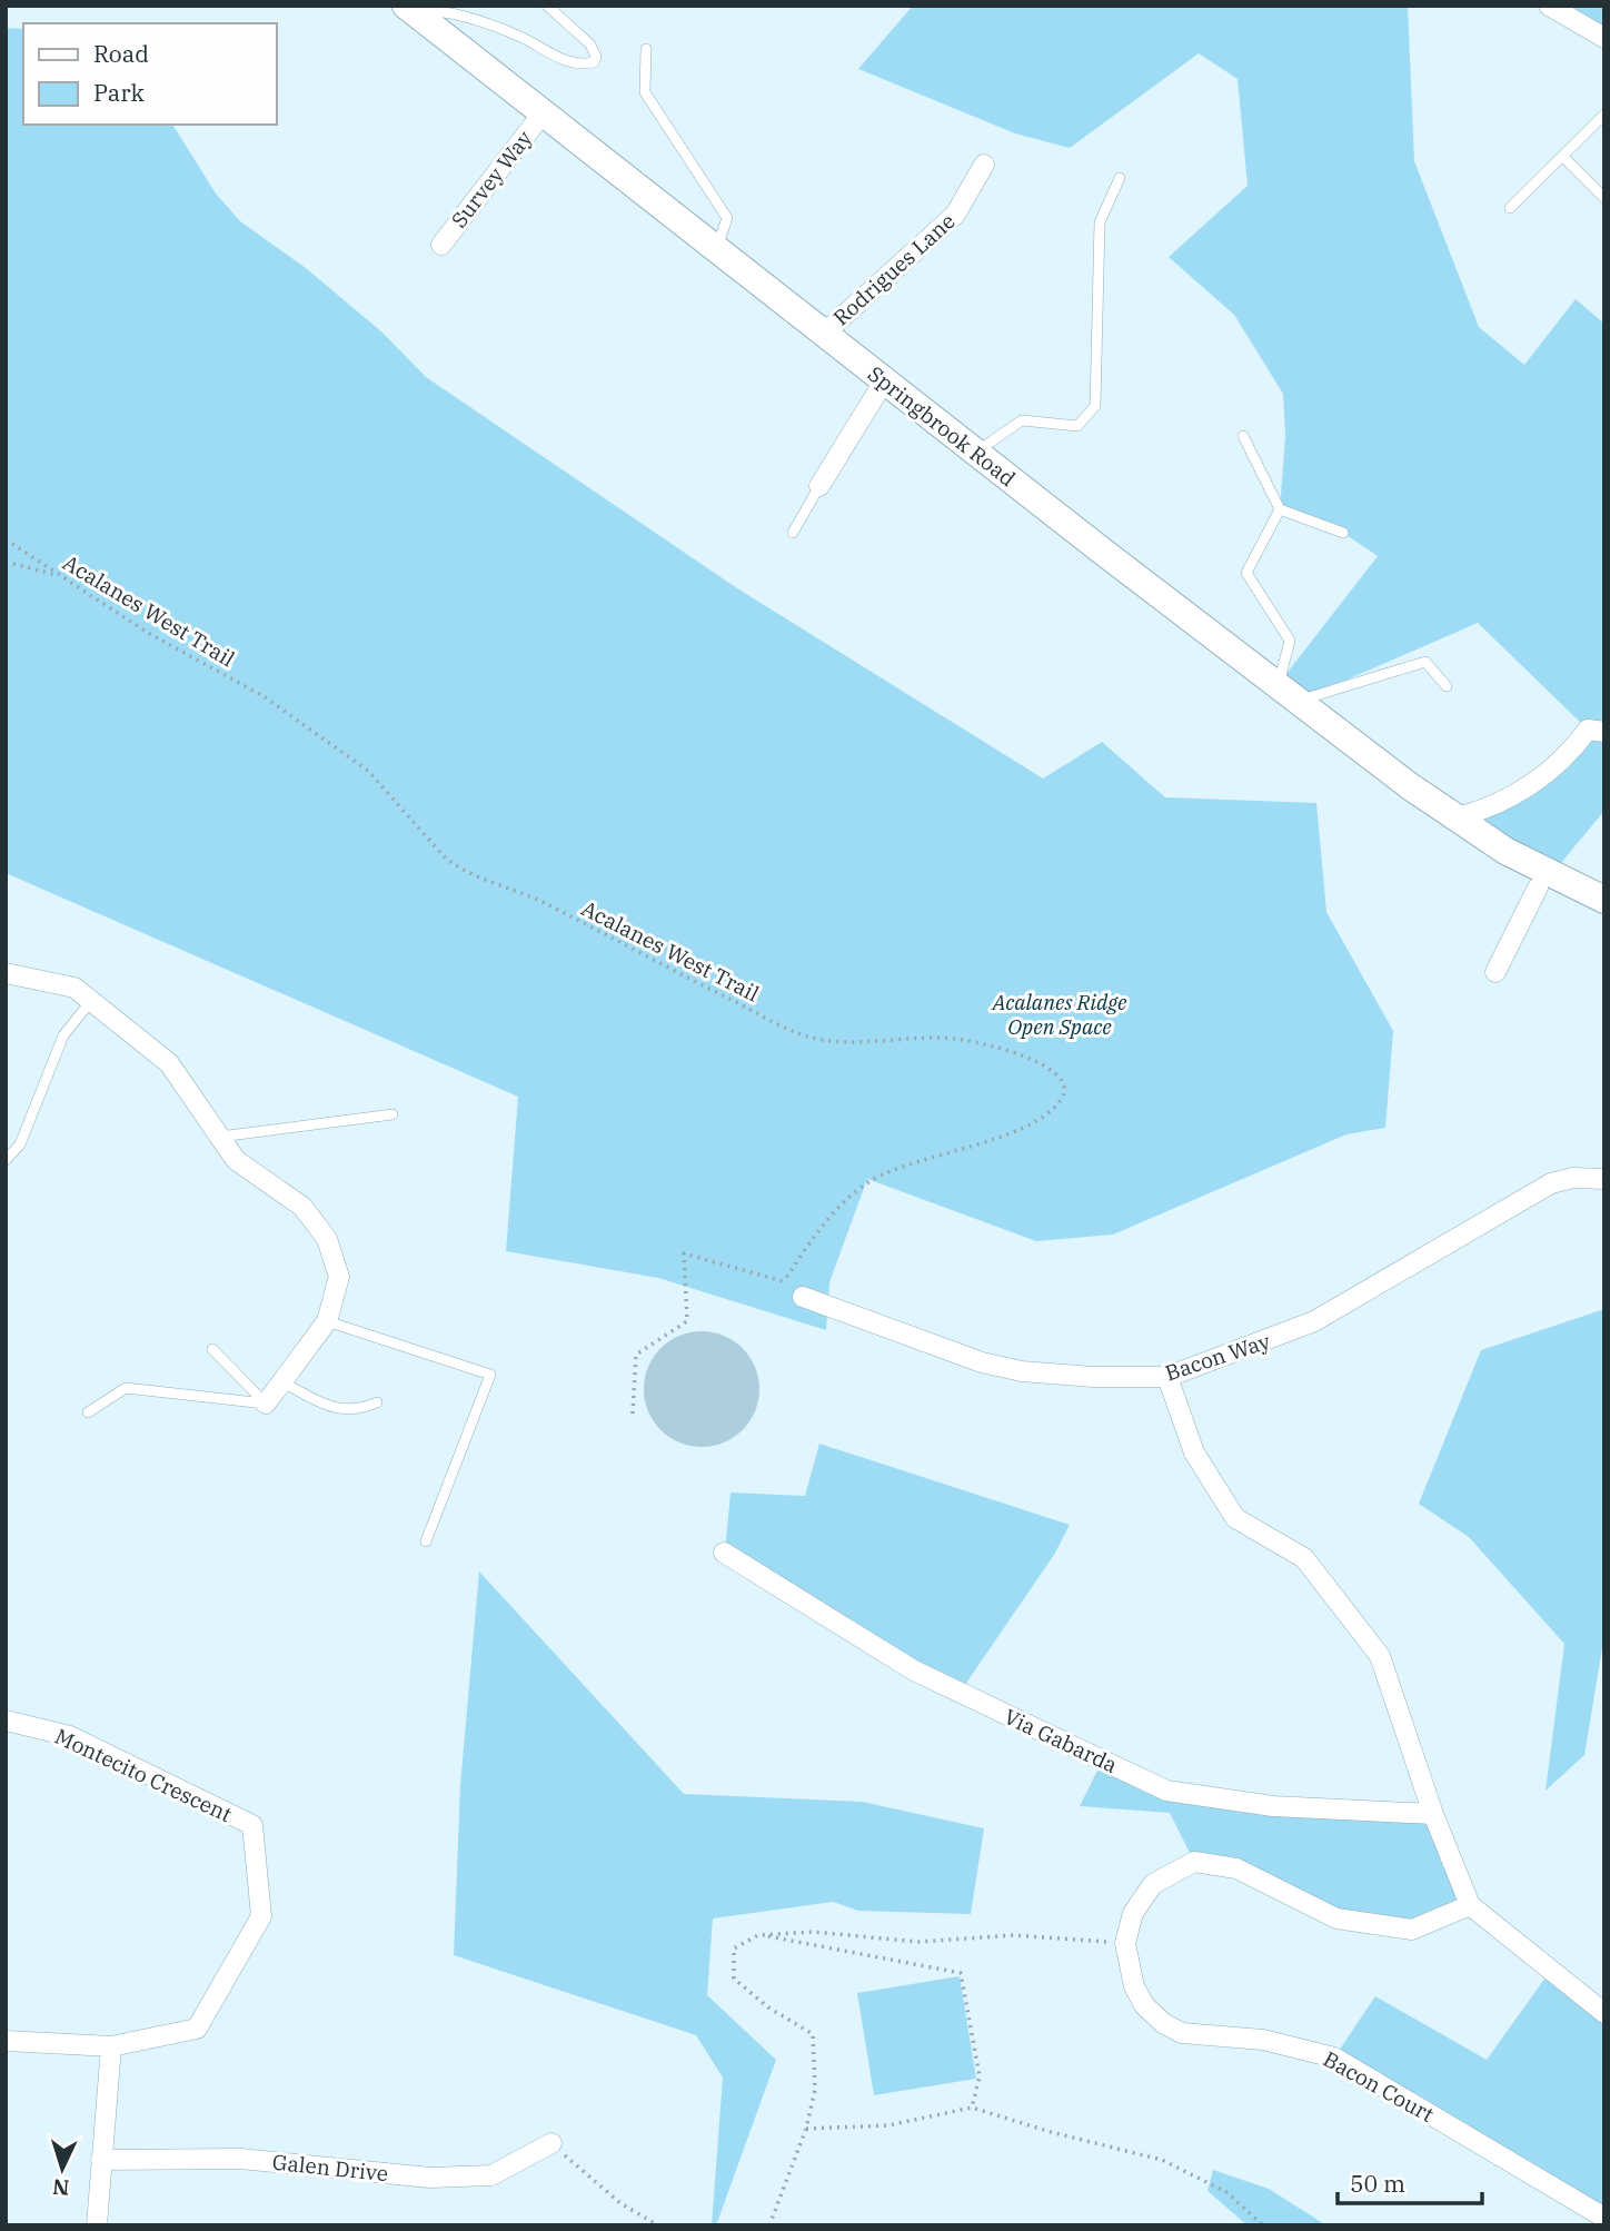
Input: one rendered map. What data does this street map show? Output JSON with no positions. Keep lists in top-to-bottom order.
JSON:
{
  "streets": {
    "street": [
      "Survey Way",
      "Rodrigues Lane",
      "Springbrook Road",
      "Bacon Way",
      "Via Gabarda",
      "Montecito Crescent",
      "Bacon Court",
      "Galen Drive"
    ],
    "path": ["Acalanes West Trail"]
  },
  "crossings": [
    ["Survey Way", "Springbrook Road"],
    ["Rodrigues Lane", "Springbrook Road"]
  ],
  "parks": ["Acalanes Ridge Open Space"],
  "legend": ["Road", "Park"],
  "scale_bar": "50 m",
  "north": "bottom"
}
